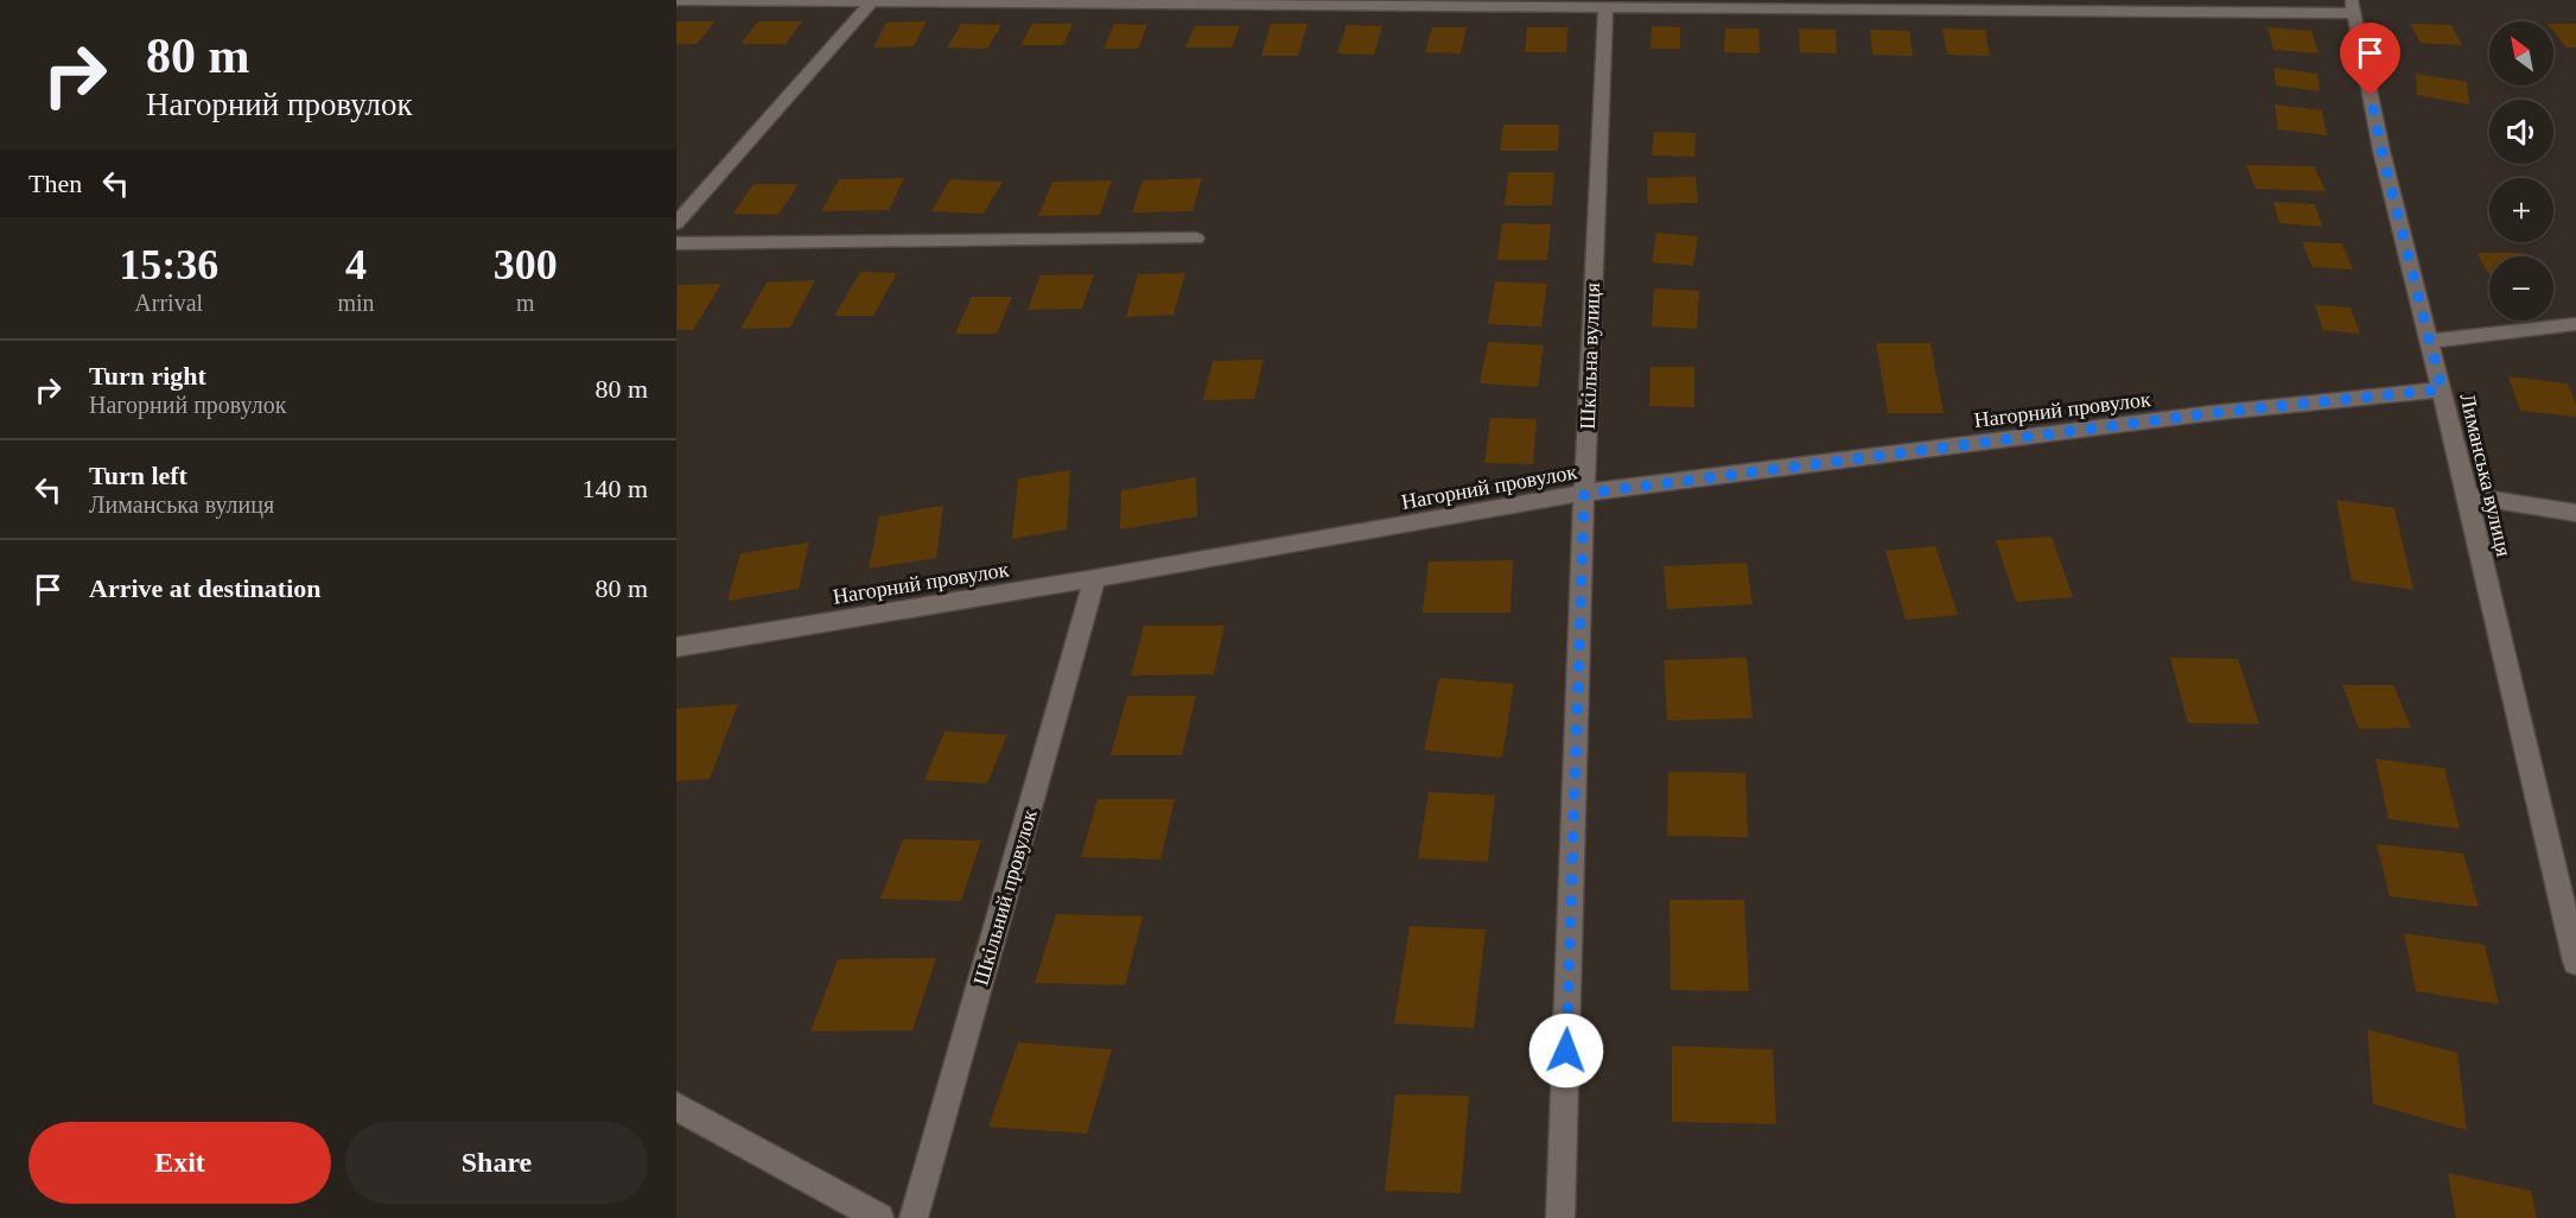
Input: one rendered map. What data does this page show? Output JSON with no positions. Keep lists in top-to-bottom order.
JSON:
{
  "streets": {
    "street": [
      "Шкільна вулиця",
      "Нагорний провулок",
      "Лиманська вулиця",
      "Шкільний провулок"
    ]
  },
  "crossings": [
    ["Шкільна вулиця", "Нагорний провулок"],
    ["Нагорний провулок", "Лиманська вулиця"],
    ["Нагорний провулок", "Шкільний провулок"]
  ],
  "north": "top left",
  "page": {
    "turn": ["80 m", "Нагорний провулок"],
    "map_buttons": ["+", "−"],
    "then": "Then",
    "eta": [
      "15:36",
      "Arrival",
      "4",
      "min",
      "300",
      "m"
    ],
    "list": [
      {
        "name": "Turn right",
        "note": "Нагорний провулок",
        "value": "80 m"
      },
      {
        "name": "Turn left",
        "note": "Лиманська вулиця",
        "value": "140 m"
      },
      {
        "name": "Arrive at destination",
        "value": "80 m"
      }
    ],
    "buttons": ["Exit", "Share"]
  }
}
